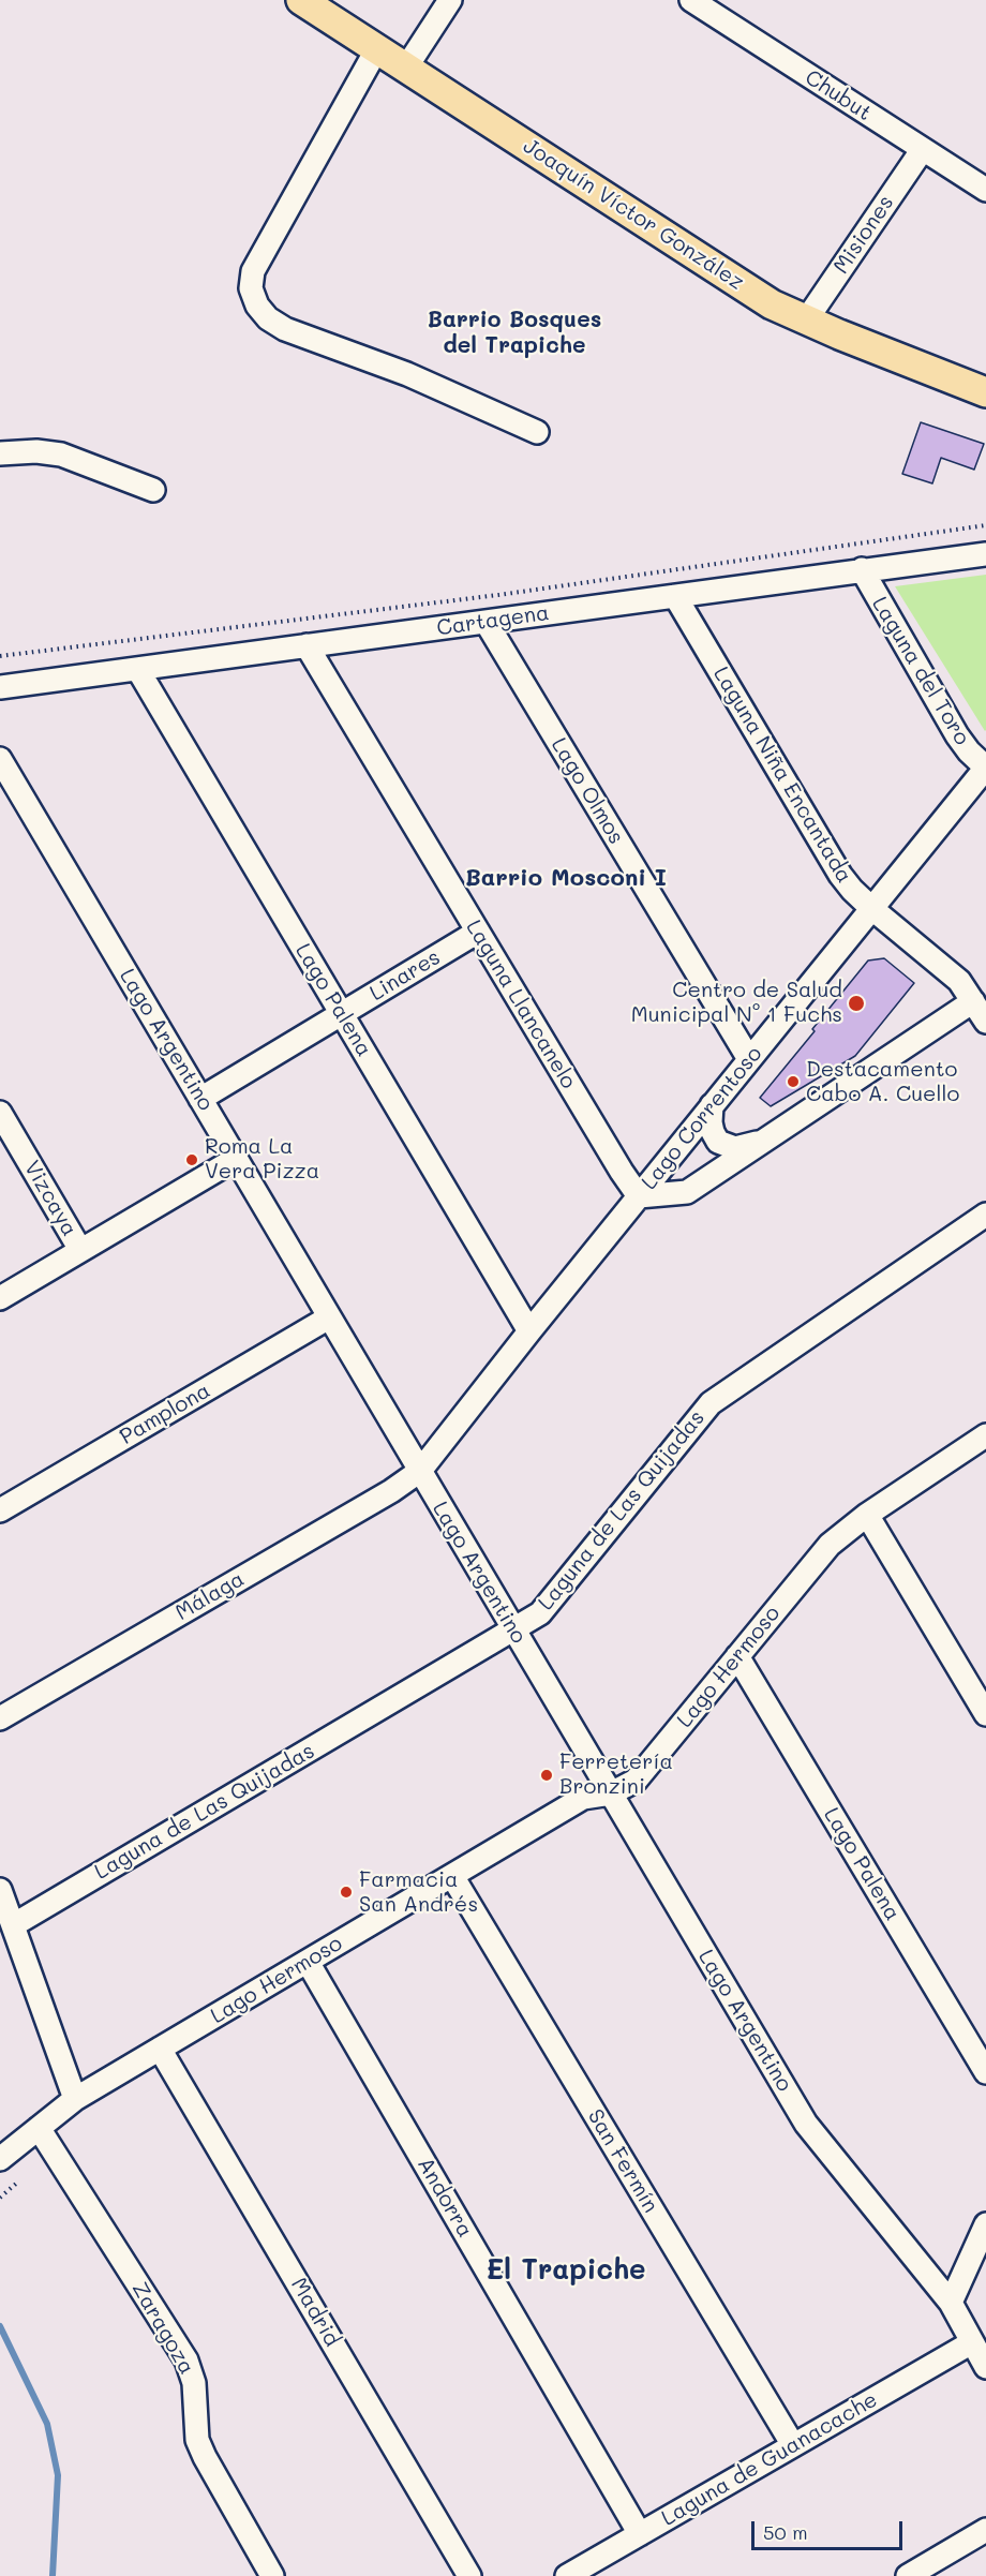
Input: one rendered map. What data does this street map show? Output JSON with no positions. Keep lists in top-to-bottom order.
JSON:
{
  "streets": {
    "main road": ["Joaquín Víctor González"],
    "street": [
      "Chubut",
      "Misiones",
      "Cartagena",
      "Laguna del Toro",
      "Laguna Niña Encantada",
      "Lago Olmos",
      "Linares",
      "Lago Palena",
      "Laguna Llancanelo",
      "Lago Argentino",
      "Lago Correntoso",
      "Vizcaya",
      "Pamplona",
      "Laguna de Las Quijadas",
      "Málaga",
      "Lago Hermoso",
      "San Fermín",
      "Andorra",
      "Madrid",
      "Zaragoza",
      "Laguna de Guanacache"
    ]
  },
  "crossings": [
    ["Chubut", "Misiones"],
    ["Joaquín Víctor González", "Misiones"],
    ["Cartagena", "Laguna del Toro"],
    ["Cartagena", "Laguna Niña Encantada"],
    ["Cartagena", "Lago Olmos"],
    ["Cartagena", "Lago Palena"],
    ["Cartagena", "Laguna Llancanelo"],
    ["Laguna del Toro", "Lago Correntoso"],
    ["Laguna Niña Encantada", "Lago Correntoso"],
    ["Lago Olmos", "Lago Correntoso"],
    ["Linares", "Lago Palena"],
    ["Linares", "Laguna Llancanelo"],
    ["Linares", "Lago Argentino"],
    ["Lago Palena", "Lago Correntoso"],
    ["Lago Palena", "Lago Hermoso"],
    ["Laguna Llancanelo", "Lago Correntoso"],
    ["Lago Argentino", "Lago Correntoso"],
    ["Lago Argentino", "Pamplona"],
    ["Lago Argentino", "Laguna de Las Quijadas"],
    ["Lago Argentino", "Málaga"],
    ["Lago Argentino", "Lago Hermoso"],
    ["Lago Argentino", "Laguna de Guanacache"],
    ["Lago Correntoso", "Málaga"],
    ["Lago Hermoso", "San Fermín"],
    ["Lago Hermoso", "Andorra"],
    ["Lago Hermoso", "Madrid"],
    ["Lago Hermoso", "Zaragoza"],
    ["San Fermín", "Laguna de Guanacache"],
    ["Andorra", "Laguna de Guanacache"]
  ],
  "districts": ["Barrio Bosques del Trapiche", "Barrio Mosconi I", "El Trapiche"],
  "places": [
    "Centro de Salud Municipal N° 1 Fuchs",
    "Destacamento Cabo A. Cuello",
    "Roma La Vera Pizza",
    "Ferretería Bronzini",
    "Farmacia San Andrés"
  ],
  "scale_bar": "50 m"
}
